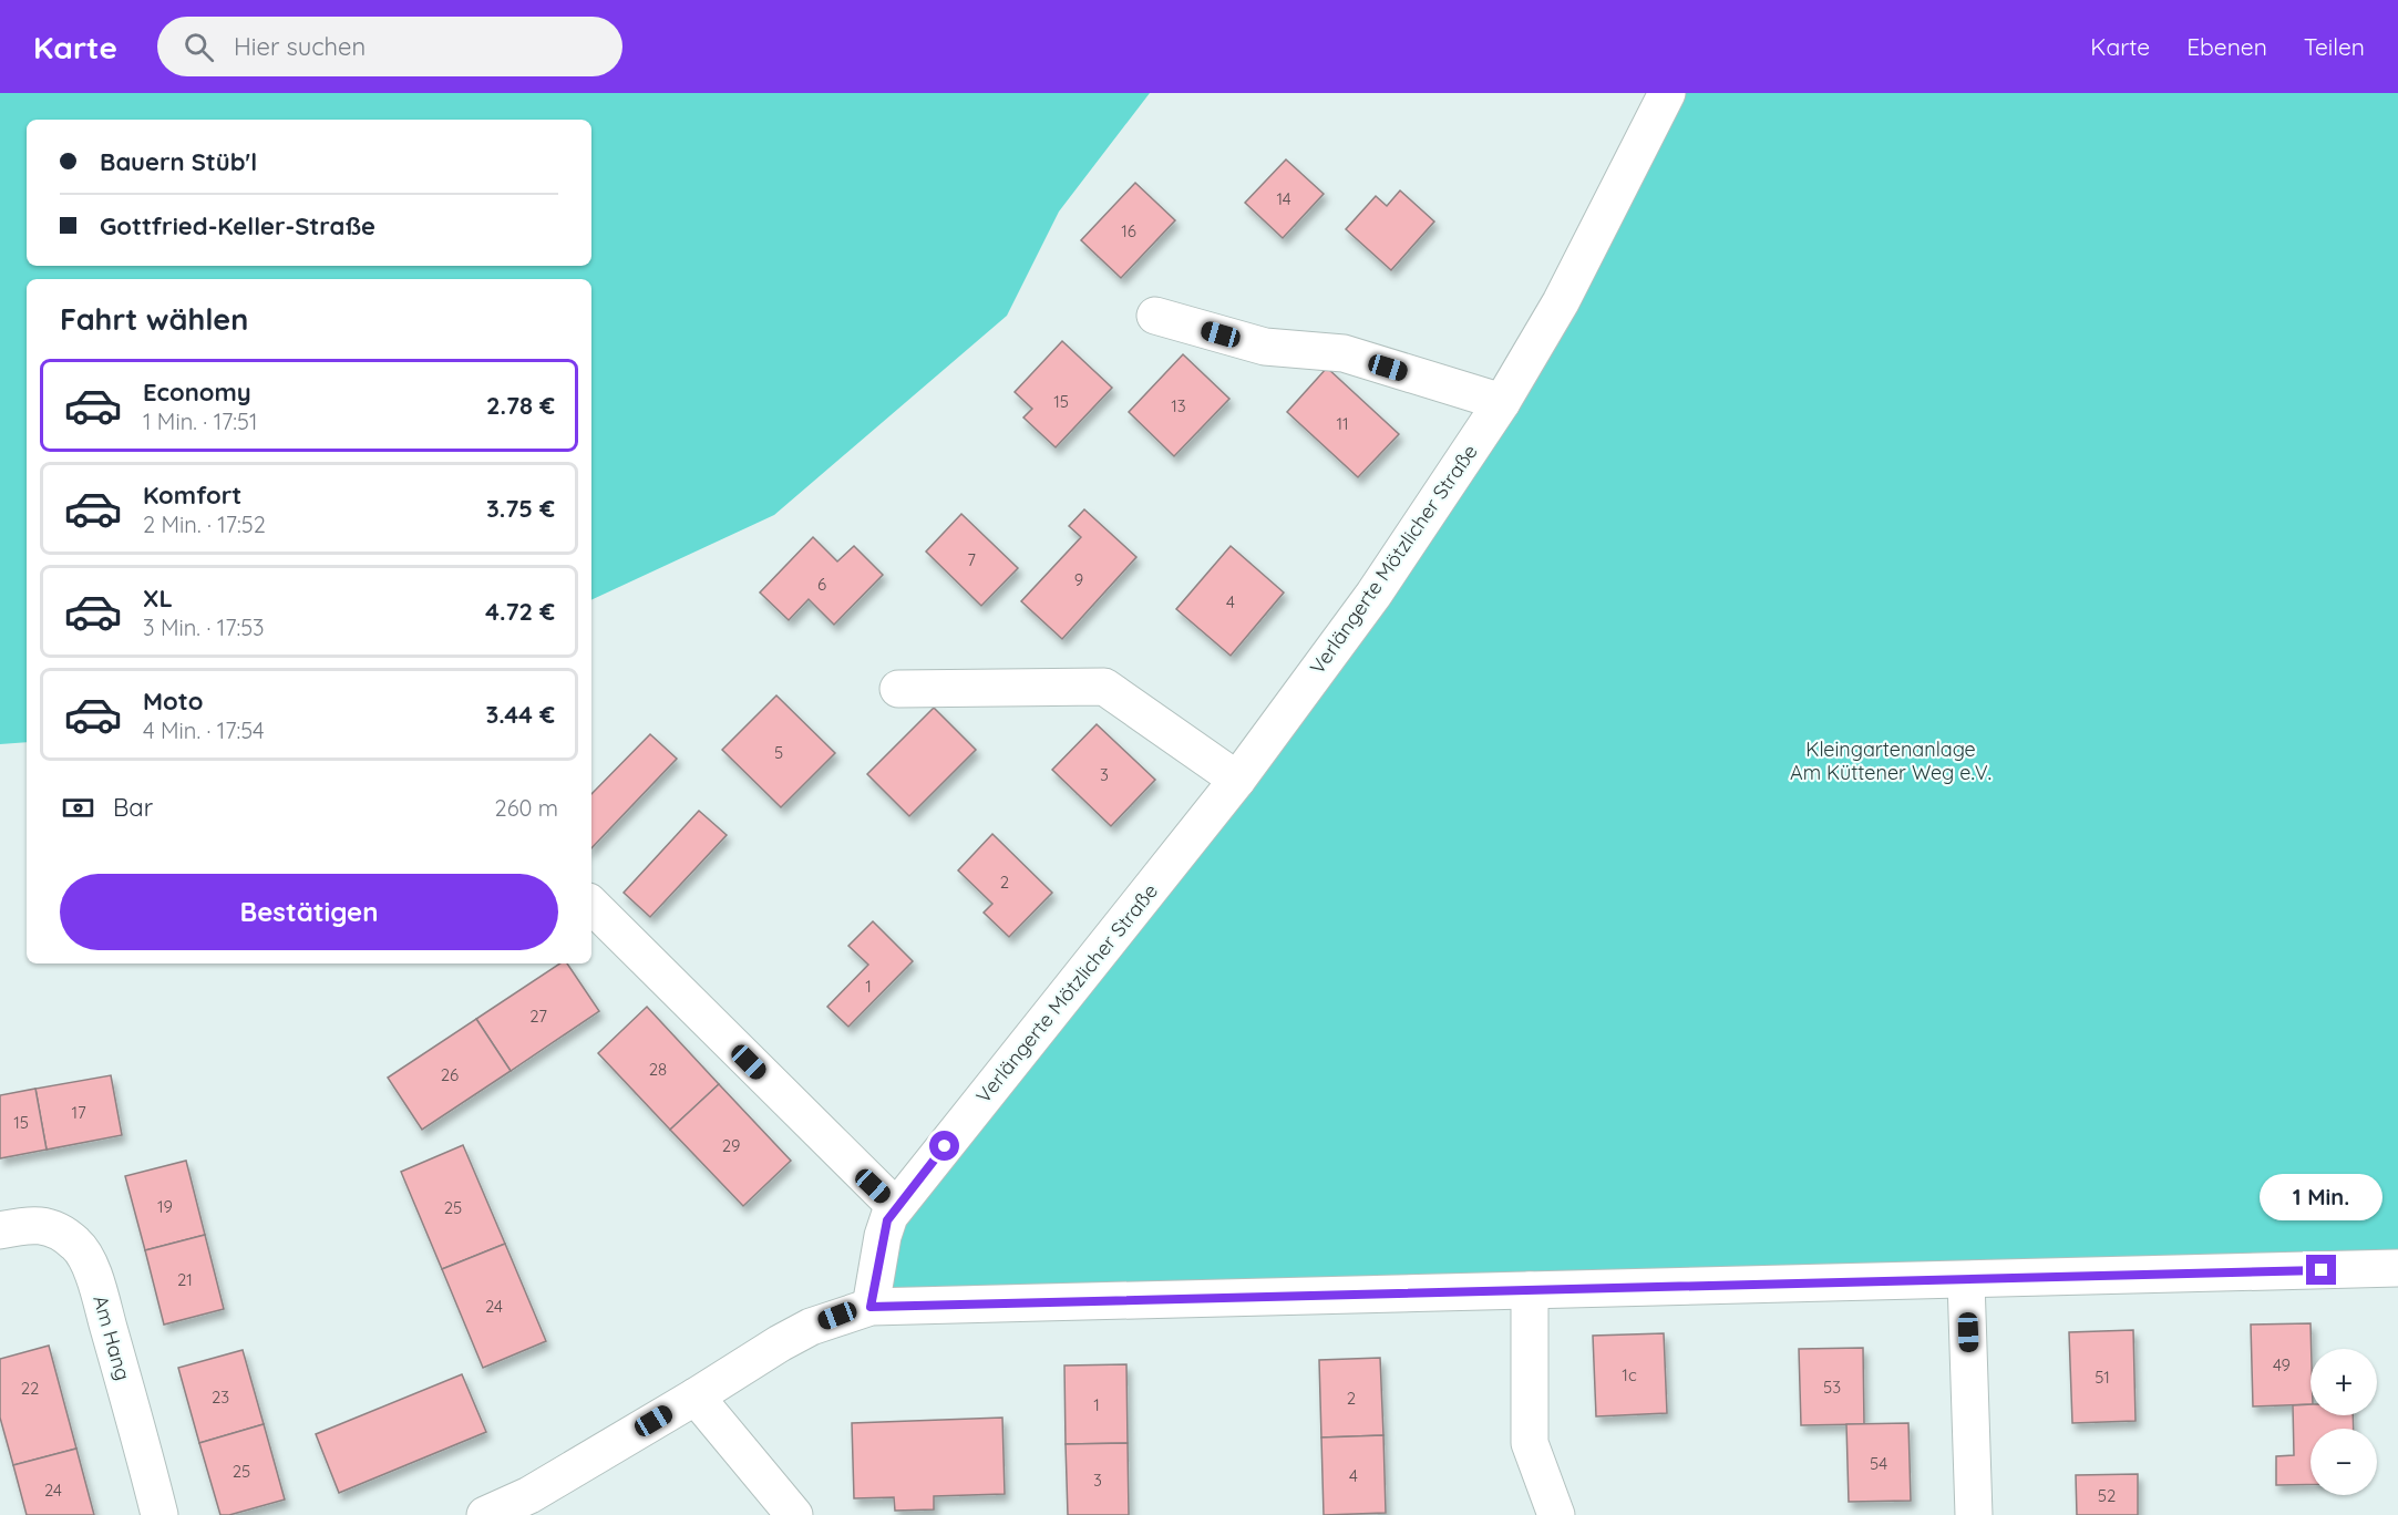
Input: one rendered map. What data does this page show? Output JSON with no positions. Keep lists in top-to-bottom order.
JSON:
{
  "streets": {
    "street": ["Verlängerte Mötzlicher Straße", "Am Hang"]
  },
  "parks": ["Kleingartenanlage Am Küttener Weg e.V."],
  "house_numbers": [
    "14",
    "16",
    "15",
    "13",
    "11",
    "7",
    "9",
    "6",
    "4",
    "5",
    "3",
    "2",
    "1",
    "27",
    "28",
    "26",
    "17",
    "15",
    "29",
    "19",
    "25",
    "21",
    "24",
    "49",
    "1c",
    "51",
    "53",
    "22",
    "23",
    "2",
    "1",
    "54",
    "25",
    "4",
    "3",
    "24",
    "52"
  ],
  "page": {
    "header": "Karte",
    "search": "Hier suchen",
    "nav": ["Karte", "Ebenen", "Teilen"],
    "banner": ["Bauern Stüb'l", "Gottfried-Keller-Straße"],
    "heading": "Fahrt wählen",
    "list": [
      {
        "name": "Economy",
        "note": "1 Min. · 17:51",
        "value": "2.78 €"
      },
      {
        "name": "Komfort",
        "note": "2 Min. · 17:52",
        "value": "3.75 €"
      },
      {
        "name": "XL",
        "note": "3 Min. · 17:53",
        "value": "4.72 €"
      },
      {
        "name": "Moto",
        "note": "4 Min. · 17:54",
        "value": "3.44 €"
      }
    ],
    "pay": ["Bar", "260 m"],
    "buttons": "Bestätigen",
    "bubble": "1 Min.",
    "map_buttons": ["+", "−"]
  }
}
